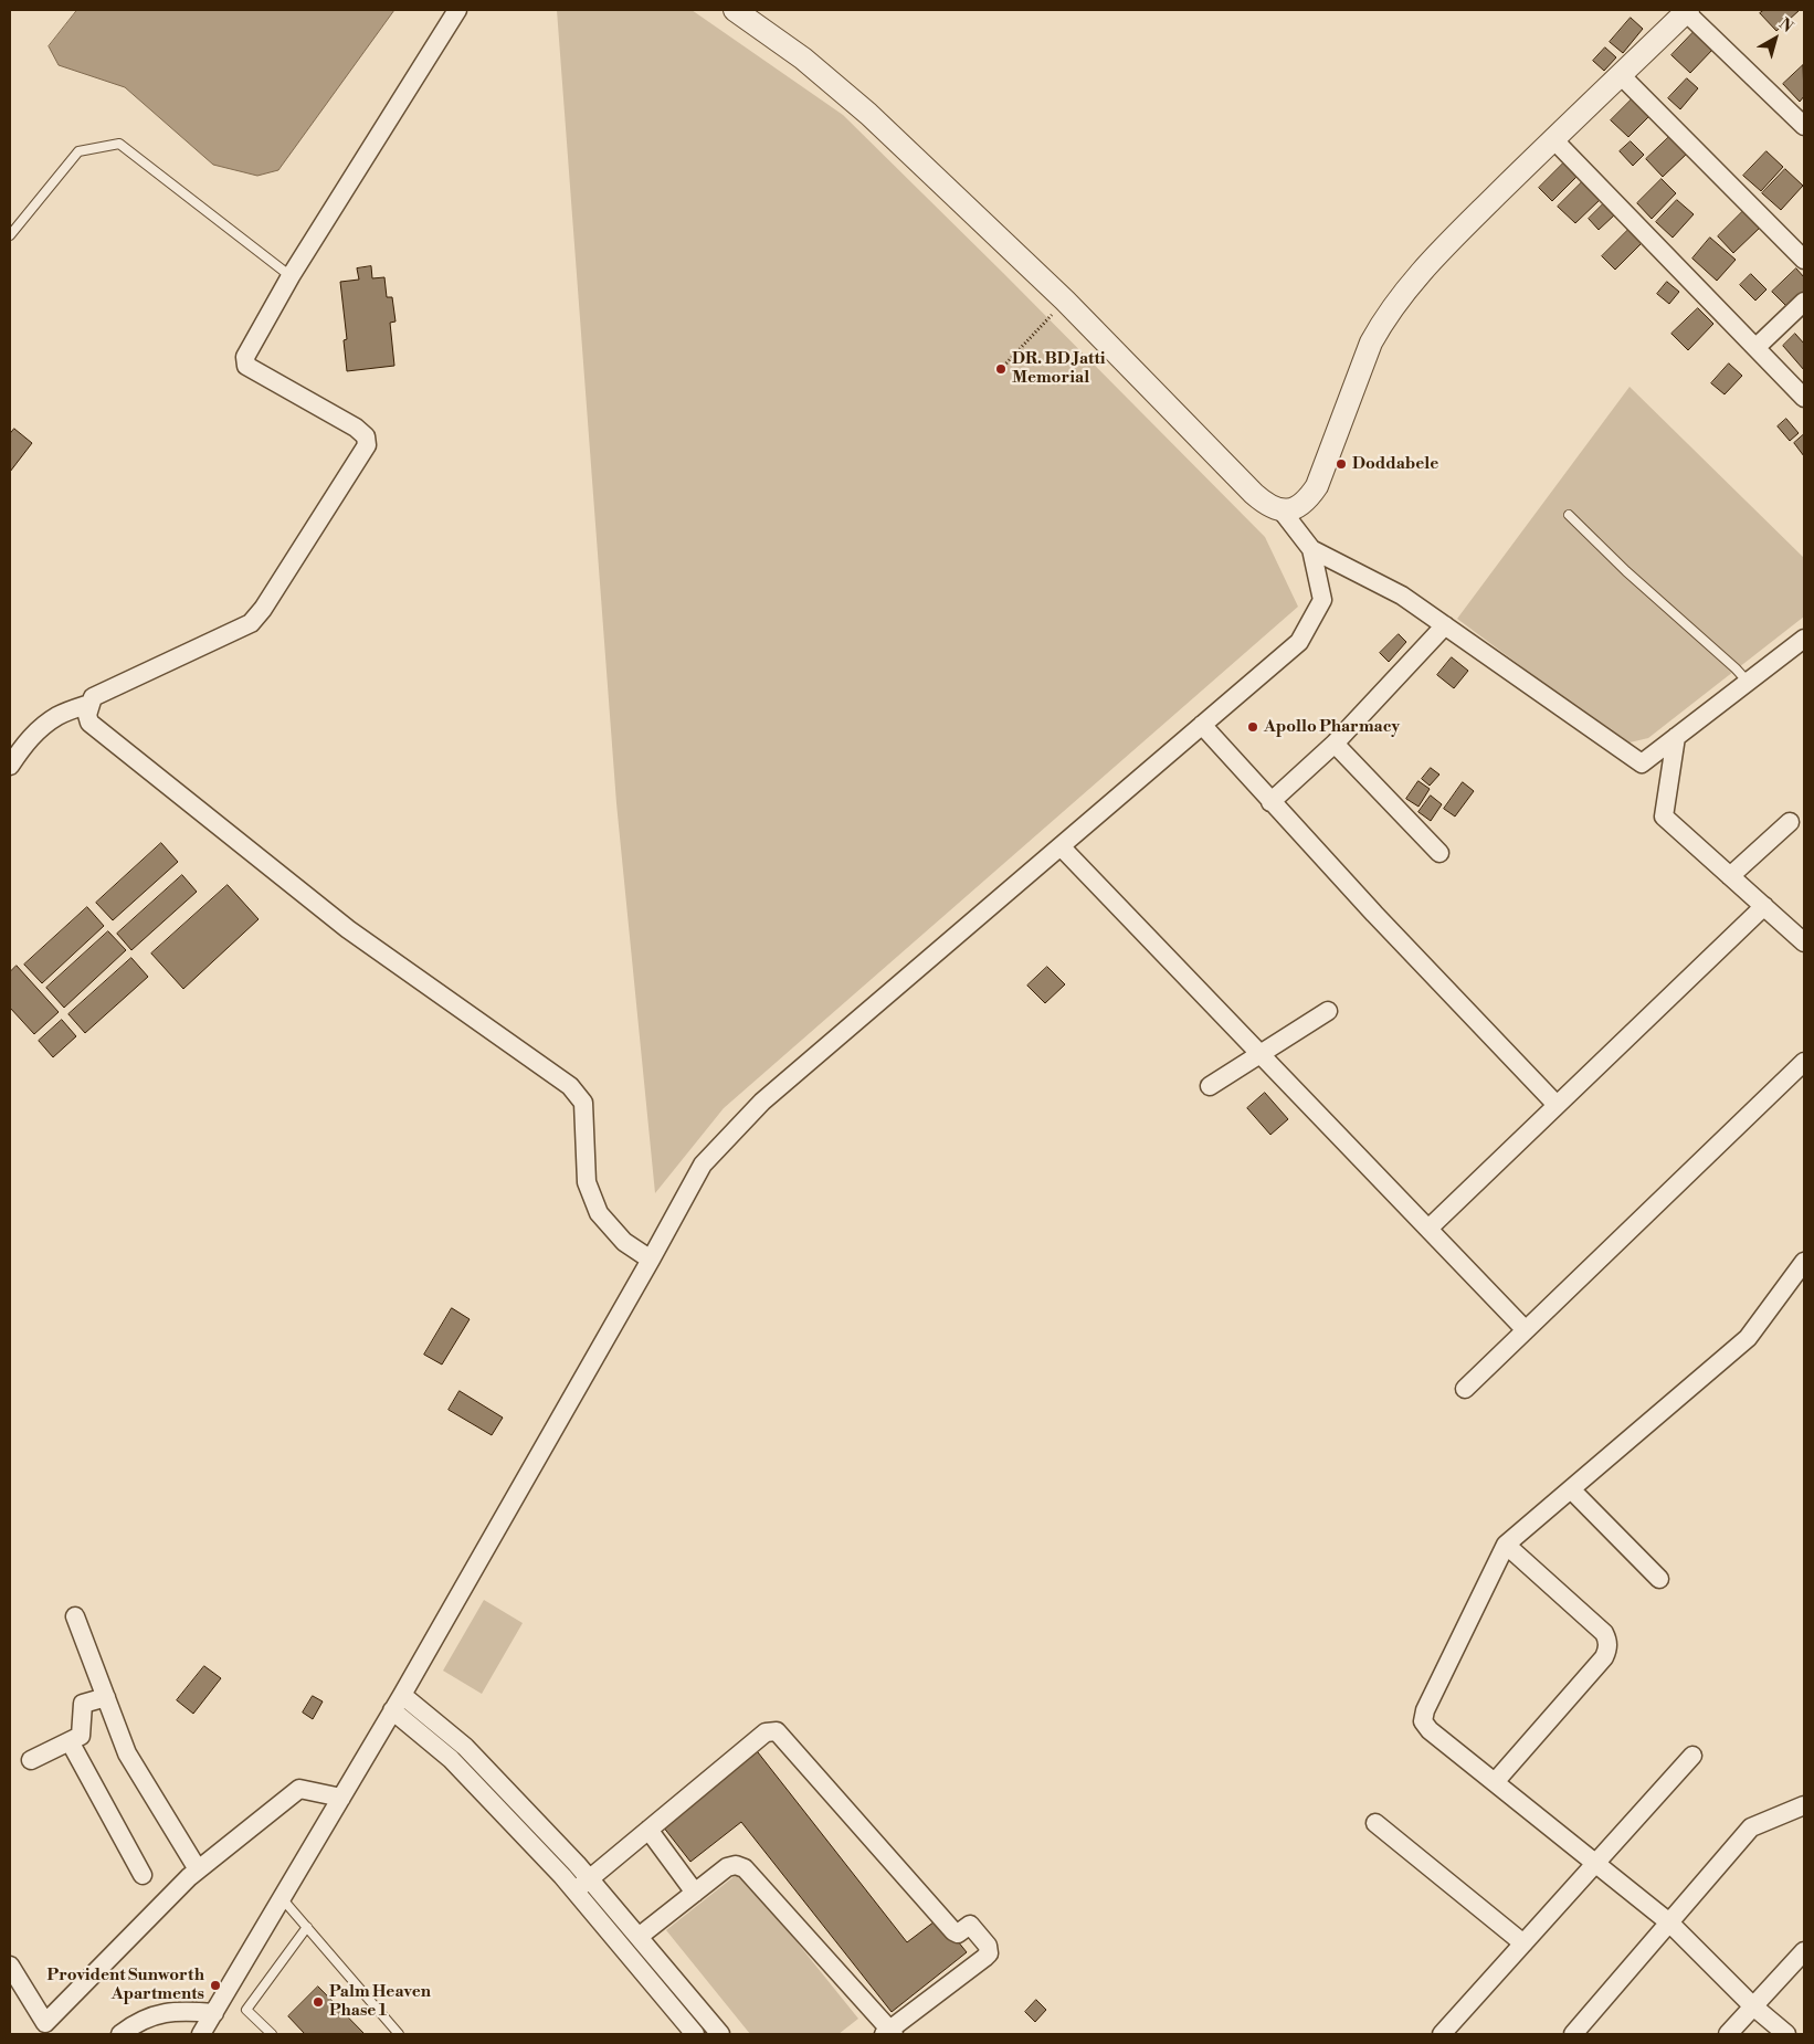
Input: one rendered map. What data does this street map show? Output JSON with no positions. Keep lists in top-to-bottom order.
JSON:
{
  "places": [
    "DR. BD Jatti Memorial",
    "Doddabele",
    "Apollo Pharmacy",
    "Provident Sunworth Apartments",
    "Palm Heaven Phase 1"
  ],
  "north": "top right"
}
